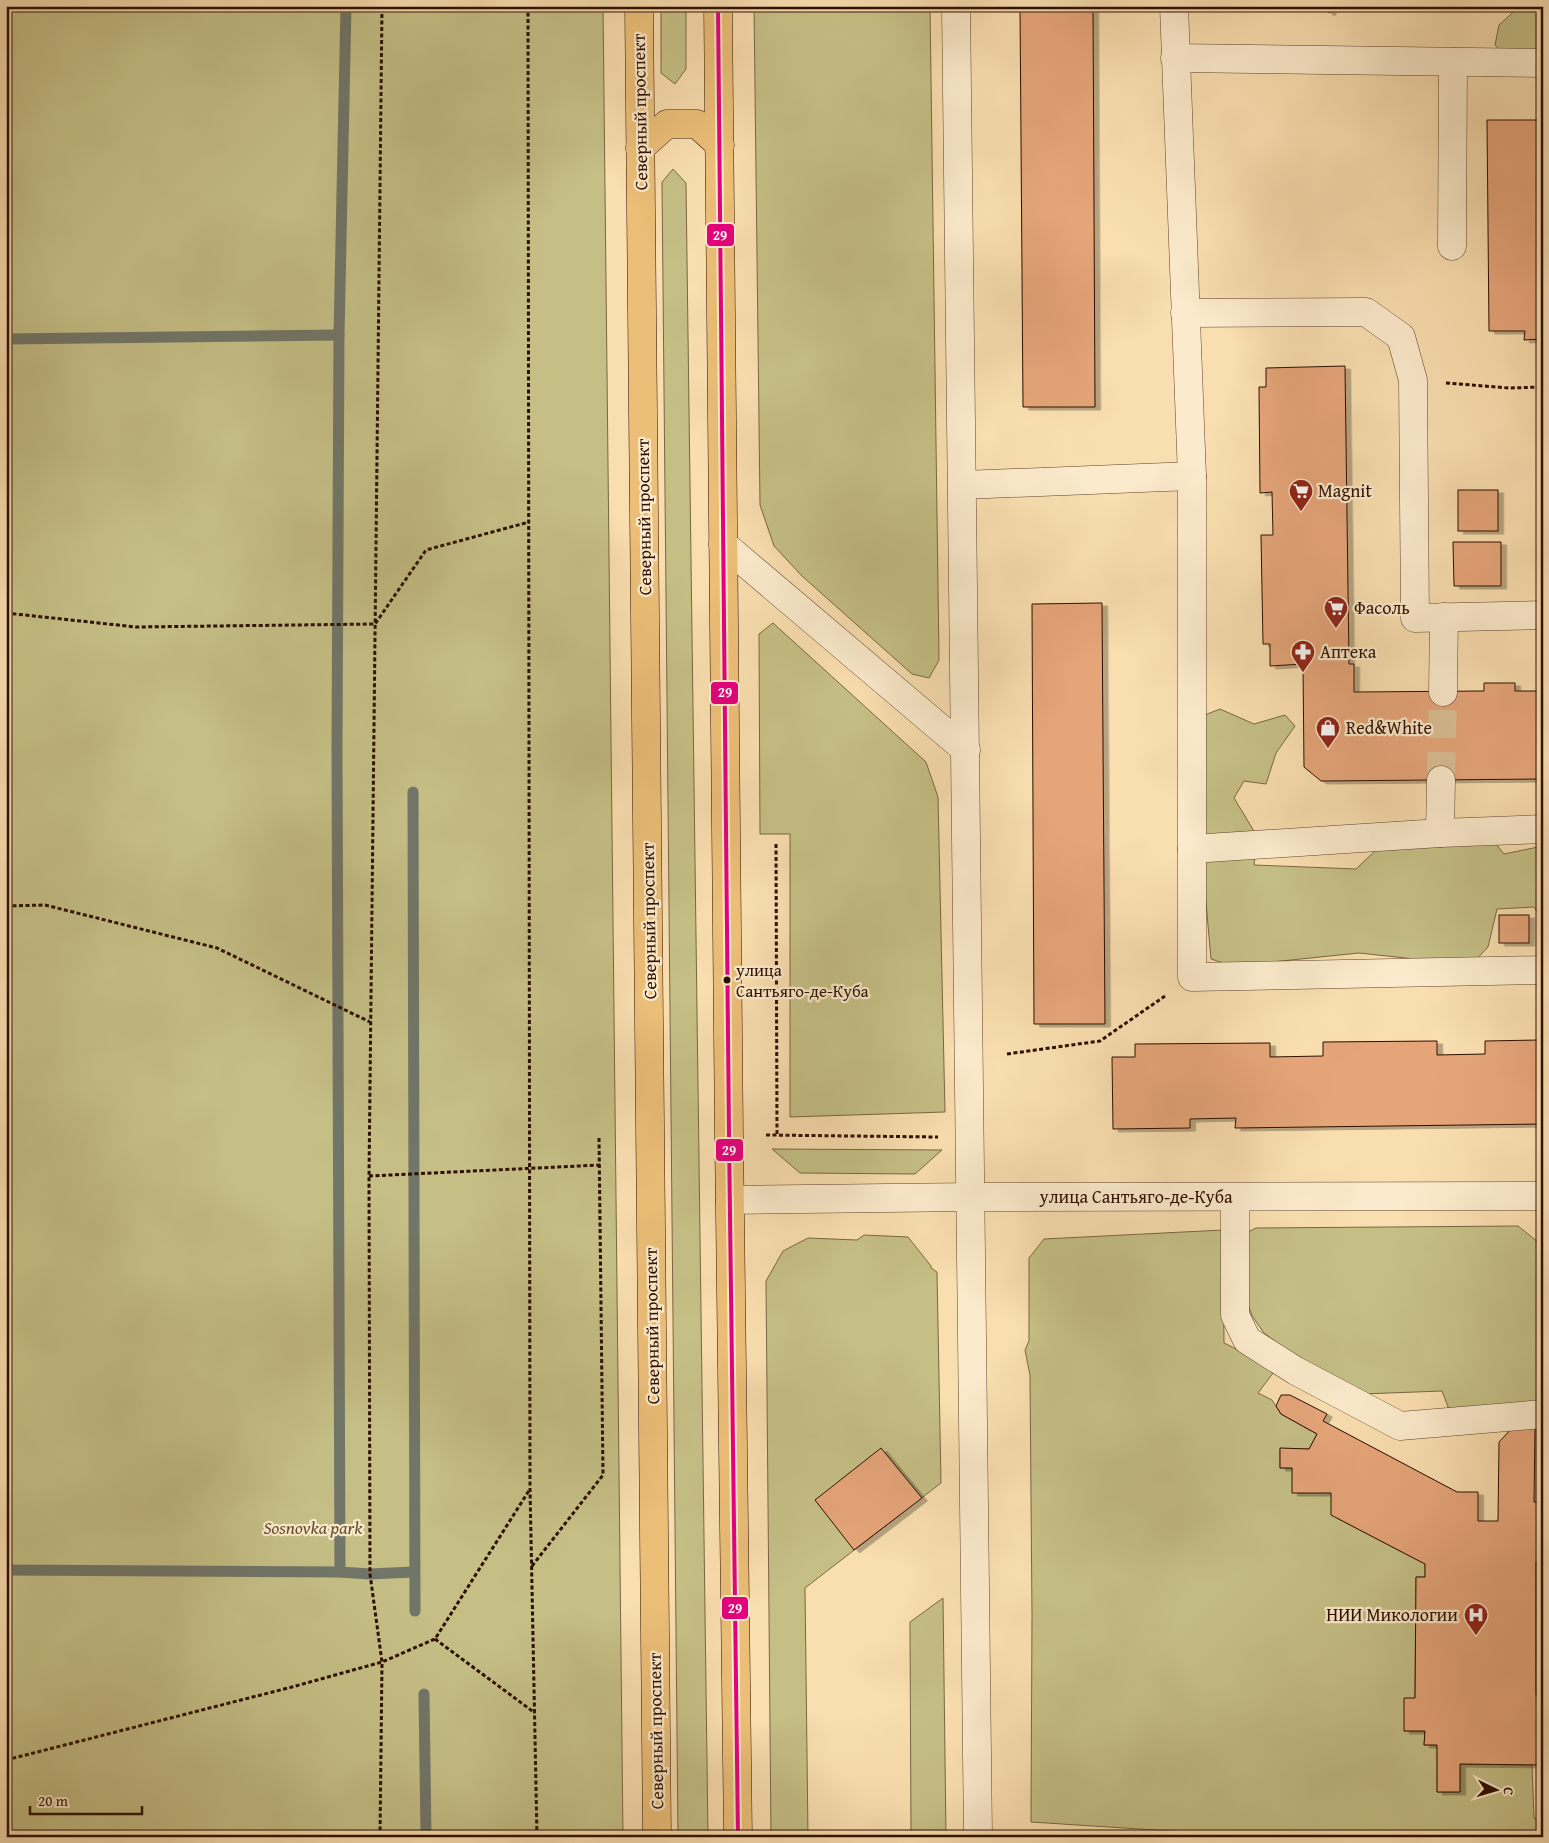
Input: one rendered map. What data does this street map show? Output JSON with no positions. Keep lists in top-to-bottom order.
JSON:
{
  "streets": {
    "main road": ["Северный проспект"],
    "street": ["улица Сантьяго-де-Куба"]
  },
  "parks": ["Sosnovka park"],
  "places": {
    "supermarket": ["Magnit", "Фасоль"],
    "pharmacy": ["Аптека"],
    "shop": ["Red&White"],
    "other": ["улица Сантьяго-де-Куба"],
    "hospital": ["НИИ Микологии"]
  },
  "lines": ["transit line 29"],
  "scale_bar": "20 m",
  "north": "right"
}
